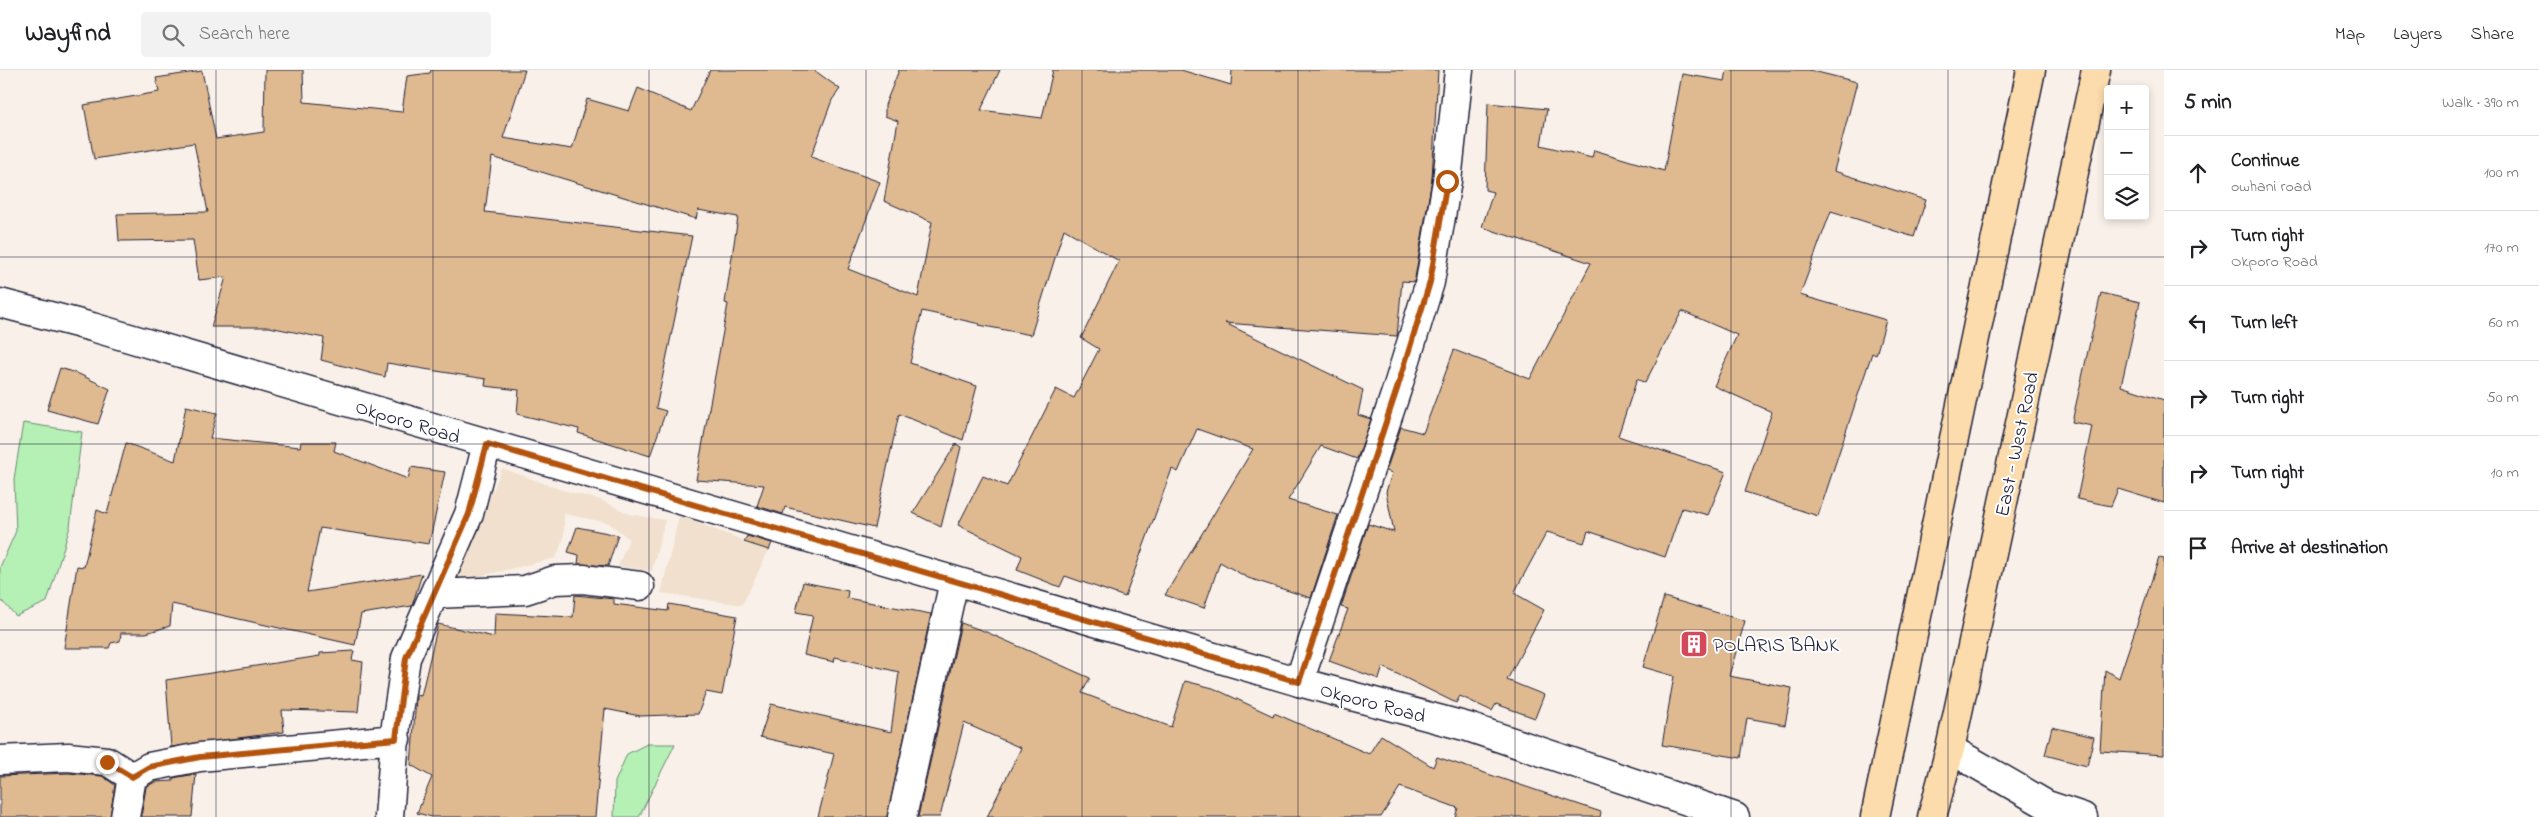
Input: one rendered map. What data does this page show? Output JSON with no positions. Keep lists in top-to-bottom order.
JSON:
{
  "streets": {
    "main road": ["Okporo Road", "East - West Road"]
  },
  "places": {
    "building": ["POLARIS BANK"]
  },
  "page": {
    "header": "Wayfind",
    "search": "Search here",
    "nav": ["Map", "Layers", "Share"],
    "heading": ["5 min", "Walk · 390 m"],
    "map_buttons": ["+", "−"],
    "list": [
      ["Continue", "owhani road", "100 m"],
      ["Turn right", "Okporo Road", "170 m"],
      ["Turn left", "60 m"],
      ["Turn right", "50 m"],
      ["Turn right", "10 m"],
      "Arrive at destination"
    ]
  }
}
